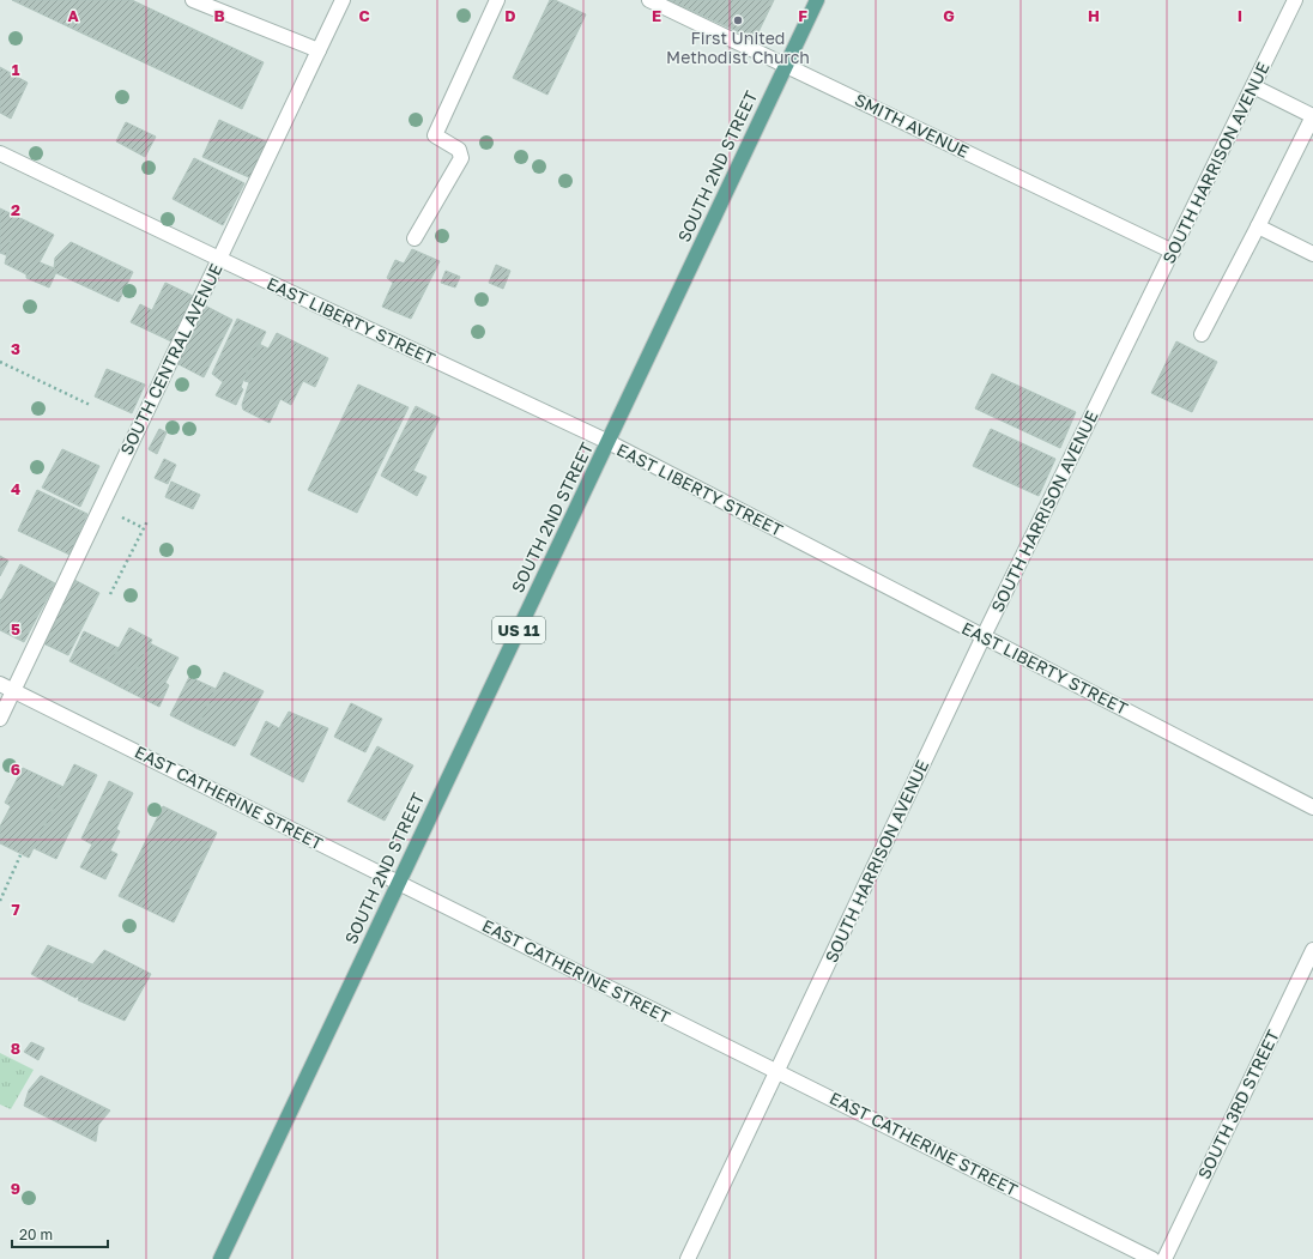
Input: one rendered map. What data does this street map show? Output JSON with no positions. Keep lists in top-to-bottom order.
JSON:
{
  "streets": {
    "main road": ["SOUTH 2ND STREET", "US 11"],
    "street": [
      "SMITH AVENUE",
      "SOUTH HARRISON AVENUE",
      "EAST LIBERTY STREET",
      "SOUTH CENTRAL AVENUE",
      "EAST CATHERINE STREET",
      "SOUTH 3RD STREET"
    ]
  },
  "crossings": [
    ["SMITH AVENUE", "SOUTH HARRISON AVENUE"],
    ["SMITH AVENUE", "SOUTH 2ND STREET"],
    ["SOUTH HARRISON AVENUE", "EAST LIBERTY STREET"],
    ["SOUTH HARRISON AVENUE", "EAST CATHERINE STREET"],
    ["SOUTH 2ND STREET", "EAST LIBERTY STREET"],
    ["SOUTH 2ND STREET", "EAST CATHERINE STREET"],
    ["EAST LIBERTY STREET", "SOUTH CENTRAL AVENUE"],
    ["SOUTH CENTRAL AVENUE", "EAST CATHERINE STREET"]
  ],
  "places": ["First United Methodist Church"],
  "scale_bar": "20 m",
  "grid": {
    "columns": [
      "A",
      "B",
      "C",
      "D",
      "E",
      "F",
      "G",
      "H",
      "I"
    ],
    "rows": [
      "1",
      "2",
      "3",
      "4",
      "5",
      "6",
      "7",
      "8",
      "9"
    ]
  }
}
